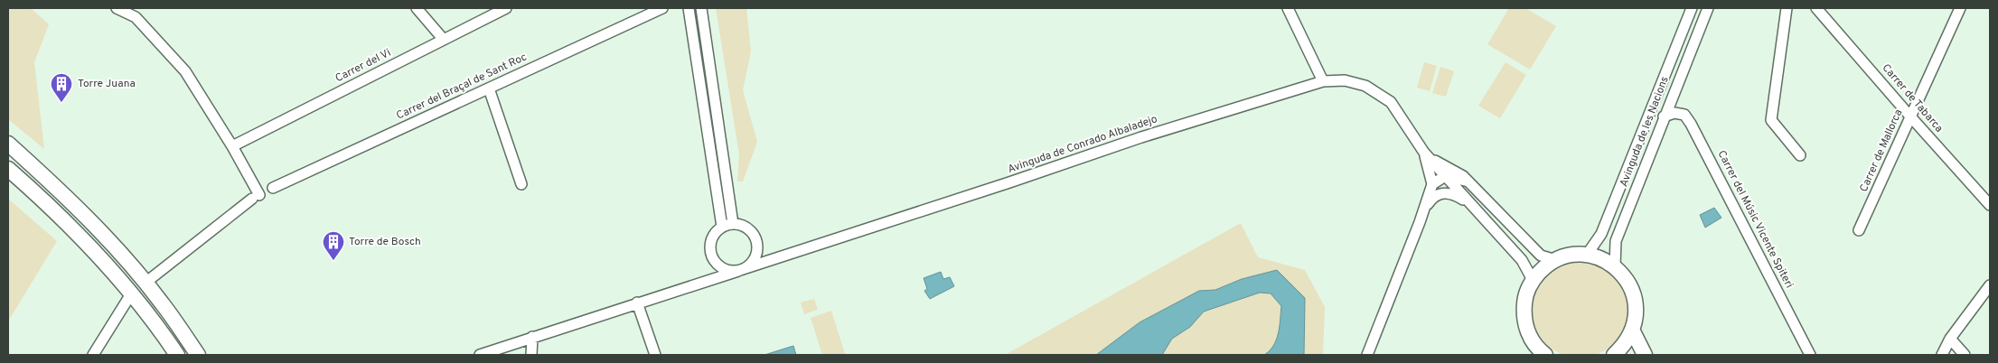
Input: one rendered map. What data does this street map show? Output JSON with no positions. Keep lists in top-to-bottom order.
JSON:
{
  "streets": {
    "street": [
      "Carrer del Vi",
      "Carrer del Braçal de Sant Roc",
      "Carrer de Tabarca",
      "Avinguda de les Nacions",
      "Avinguda de Conrado Albaladejo",
      "Carrer de Mallorca",
      "Carrer del Músic Vicente Spiteri"
    ]
  },
  "crossings": [
    ["Carrer de Tabarca", "Carrer de Mallorca"],
    ["Avinguda de les Nacions", "Carrer del Músic Vicente Spiteri"]
  ],
  "places": {
    "building": ["Torre Juana", "Torre de Bosch"]
  }
}
